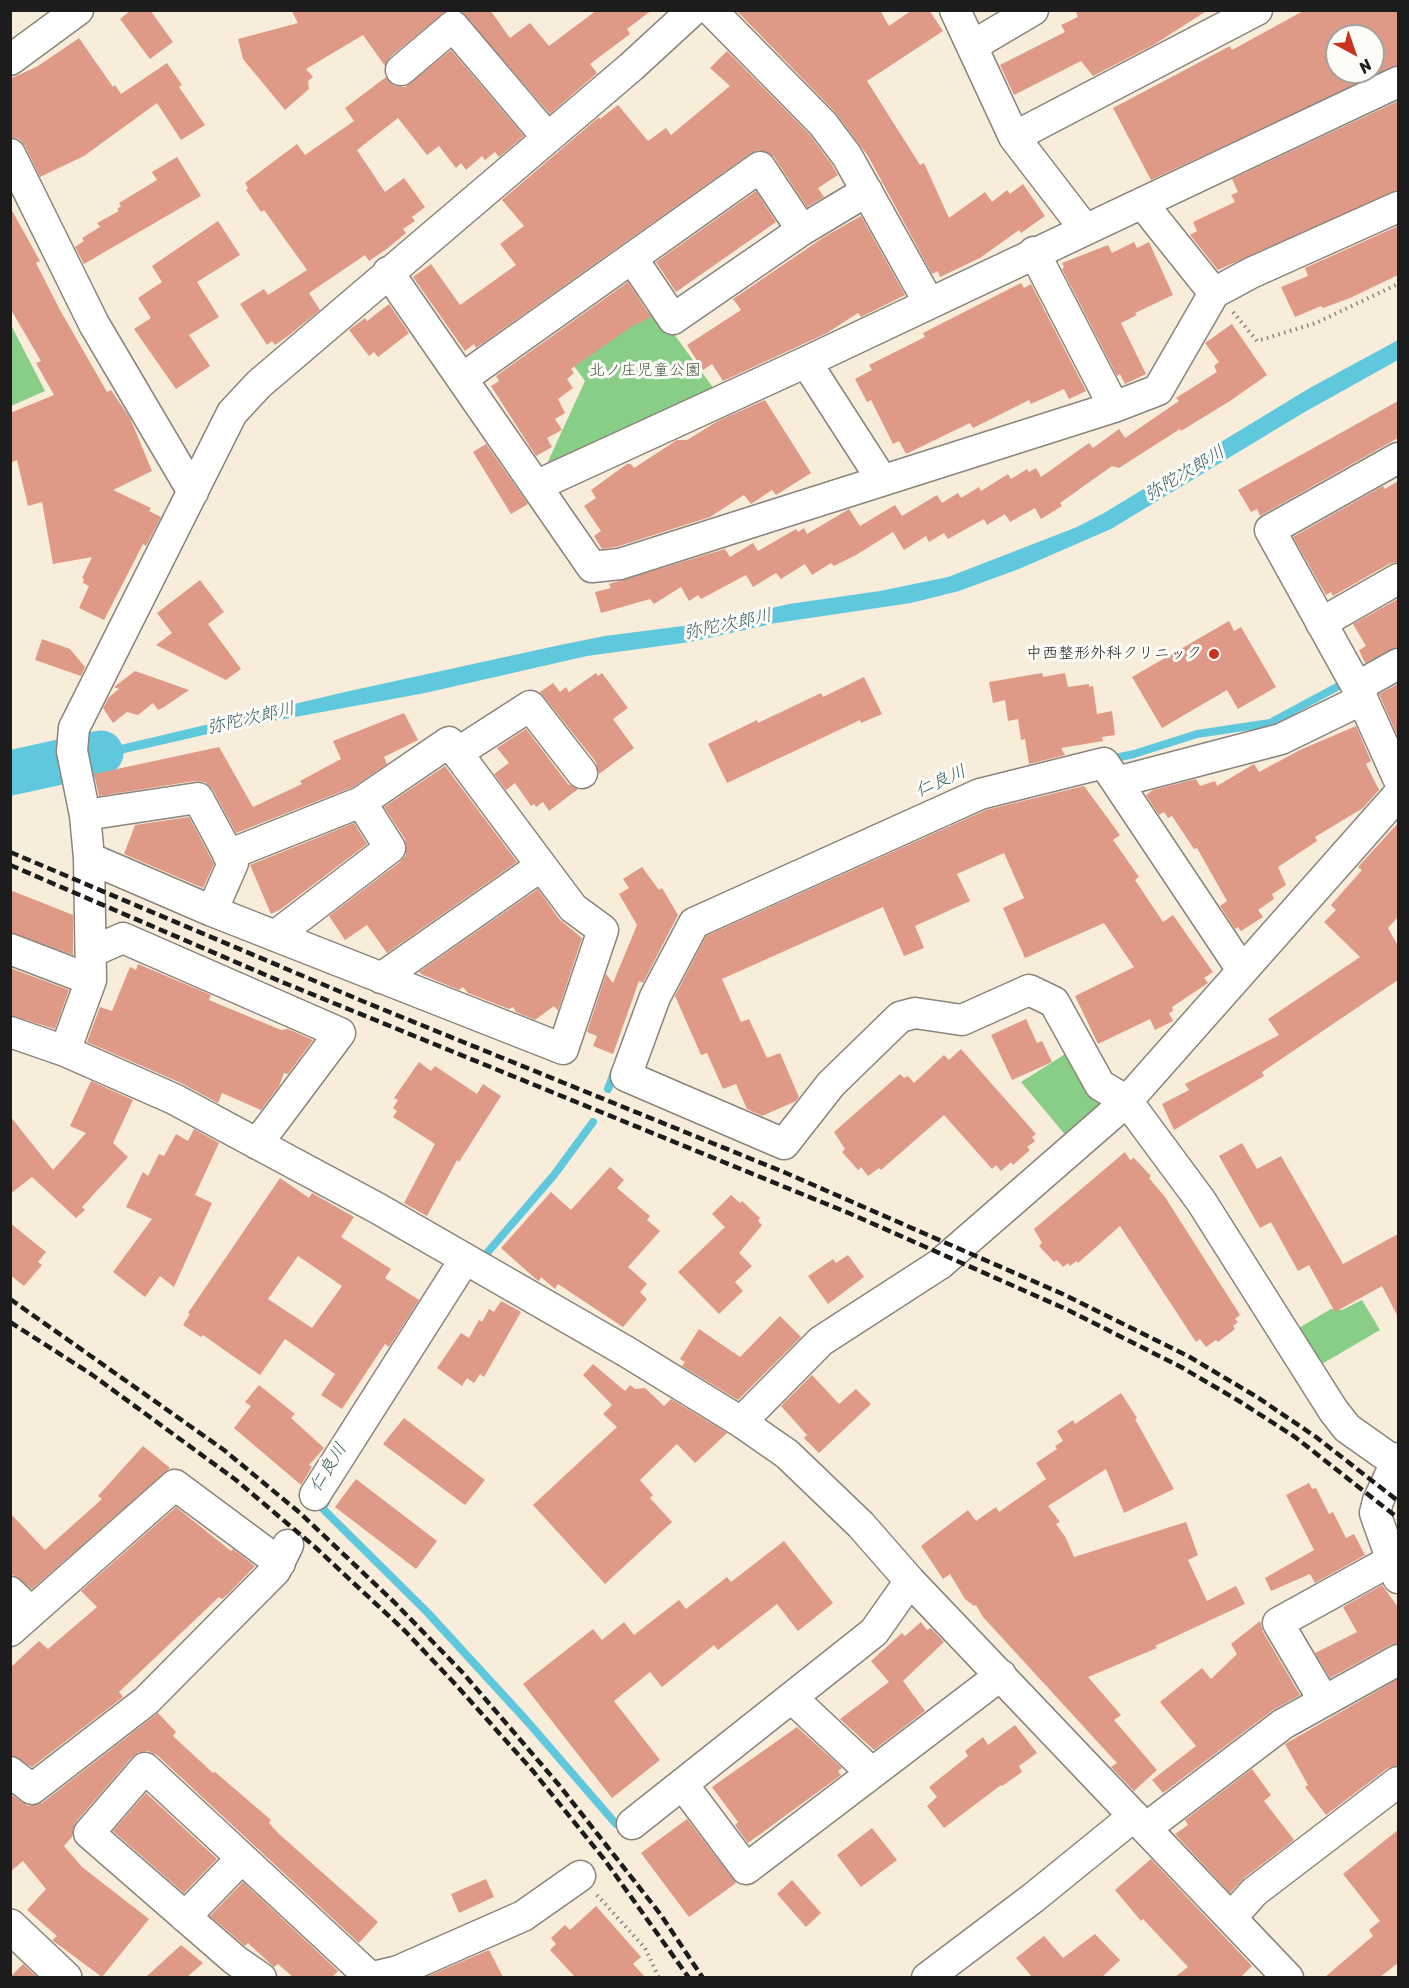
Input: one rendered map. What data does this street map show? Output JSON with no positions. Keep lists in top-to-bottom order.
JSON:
{
  "water": ["弥陀次郎川", "仁良川"],
  "parks": ["北ノ庄児童公園"],
  "places": ["中西整形外科クリニック"],
  "north": "bottom right"
}
